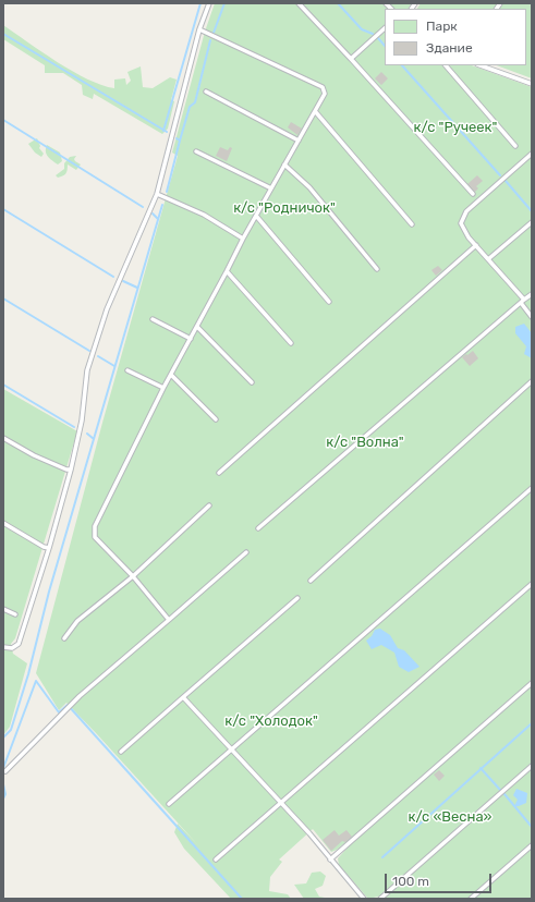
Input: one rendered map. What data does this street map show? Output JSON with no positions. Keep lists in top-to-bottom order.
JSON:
{
  "parks": [
    "к/с \"Ручеек\"",
    "к/с \"Родничок\"",
    "к/с \"Волна\"",
    "к/с \"Холодок\"",
    "к/с «Весна»"
  ],
  "legend": ["Парк", "Здание"],
  "scale_bar": "100 m"
}
